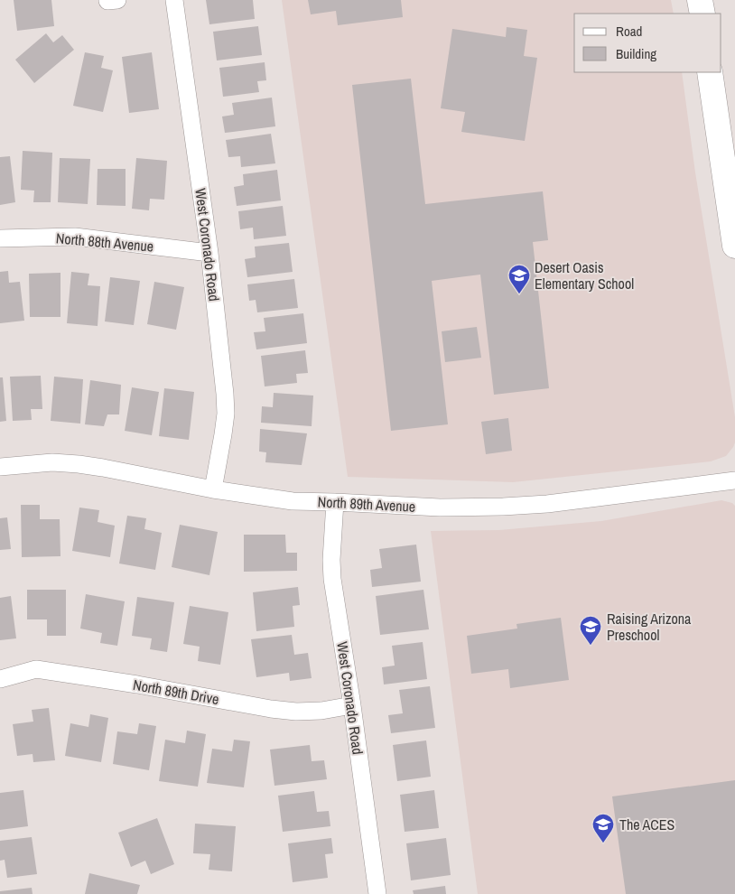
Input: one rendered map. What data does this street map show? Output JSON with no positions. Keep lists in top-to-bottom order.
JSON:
{
  "streets": {
    "street": [
      "North 88th Avenue",
      "West Coronado Road",
      "North 89th Avenue",
      "North 89th Drive"
    ]
  },
  "crossings": [
    ["North 88th Avenue", "West Coronado Road"],
    ["West Coronado Road", "North 89th Avenue"],
    ["West Coronado Road", "North 89th Drive"]
  ],
  "places": {
    "school or university": ["Desert Oasis Elementary School", "Raising Arizona Preschool", "The ACES"]
  },
  "legend": ["Road", "Building"]
}
